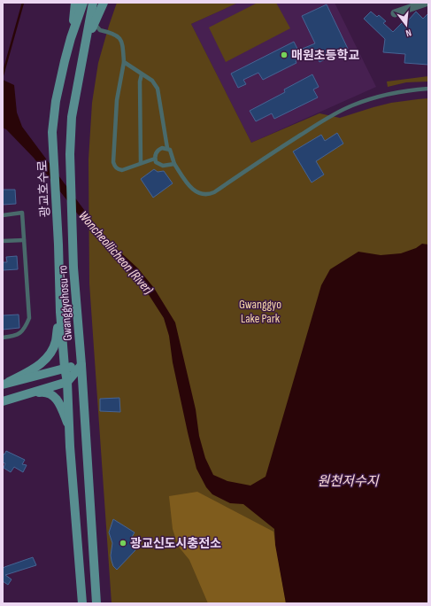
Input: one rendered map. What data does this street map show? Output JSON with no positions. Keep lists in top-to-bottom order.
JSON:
{
  "streets": {
    "main road": ["광교호수로", "Gwanggyohosu-ro"]
  },
  "crossings": [
    ["광교호수로", "Gwanggyohosu-ro"]
  ],
  "water": ["Woncheollicheon (River)", "원천저수지"],
  "parks": ["Gwanggyo Lake Park"],
  "places": ["매원초등학교", "광교신도시충전소"],
  "north": "bottom"
}
